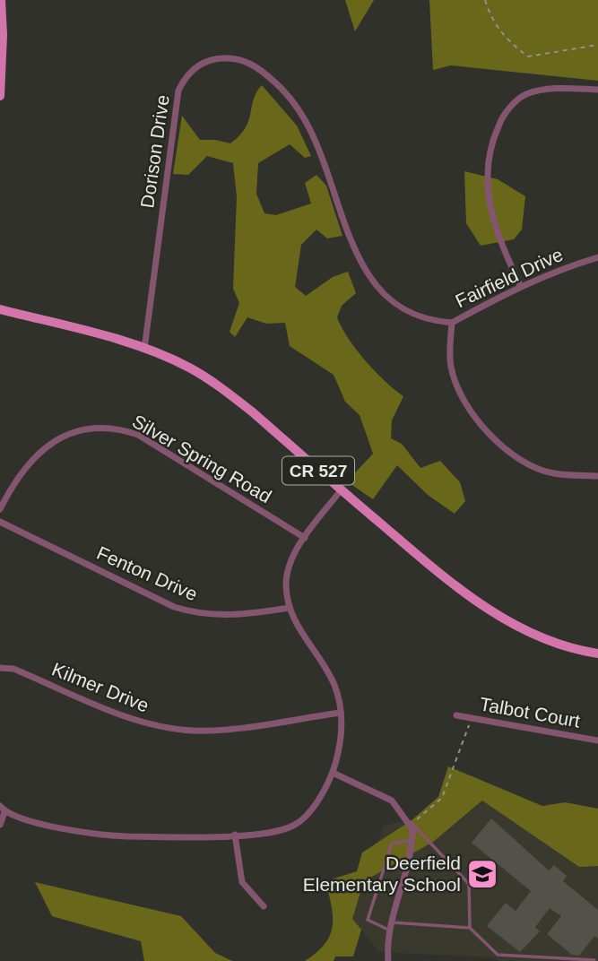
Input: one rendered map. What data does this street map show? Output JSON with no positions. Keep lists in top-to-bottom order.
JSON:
{
  "streets": {
    "main road": ["CR 527"],
    "street": [
      "Dorison Drive",
      "Fairfield Drive",
      "Silver Spring Road",
      "Fenton Drive",
      "Kilmer Drive",
      "Talbot Court"
    ]
  },
  "crossings": [
    ["Dorison Drive", "Fairfield Drive"],
    ["Dorison Drive", "CR 527"]
  ],
  "places": {
    "school or university": ["Deerfield Elementary School"]
  }
}
